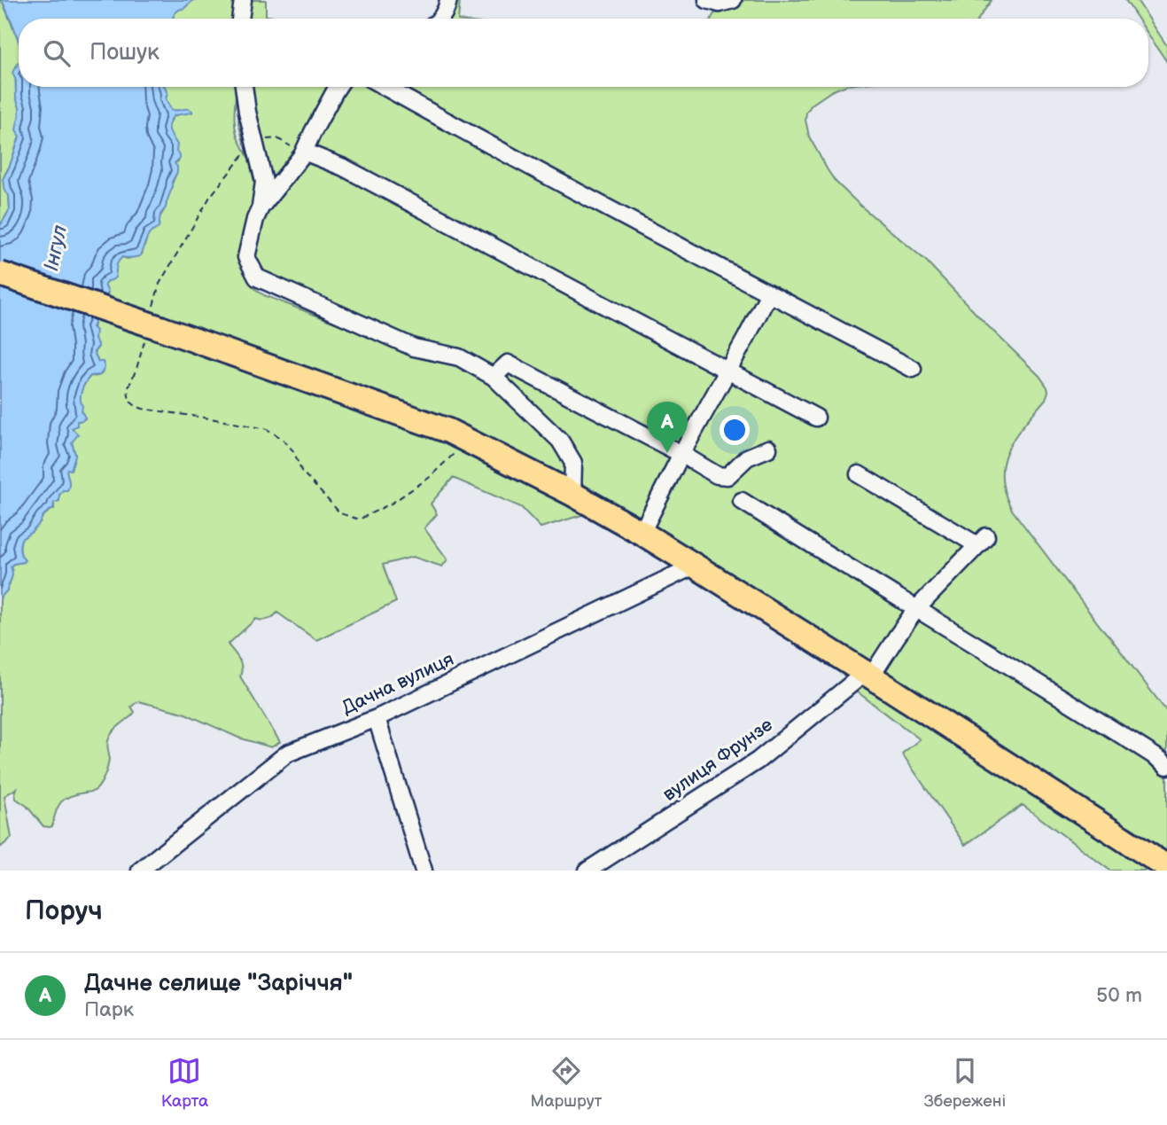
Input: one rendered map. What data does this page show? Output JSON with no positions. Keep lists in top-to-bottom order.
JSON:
{
  "streets": {
    "street": ["Дачна вулиця", "вулиця Фрунзе"]
  },
  "water": ["Інгул"],
  "page": {
    "search": "Пошук",
    "pins": "A",
    "heading": "Поруч",
    "list": [
      {
        "mark": "A",
        "name": "Дачне селище \"Заріччя\"",
        "note": "Парк",
        "value": "50 m"
      }
    ],
    "nav": ["Карта", "Маршрут", "Збережені"]
  }
}
